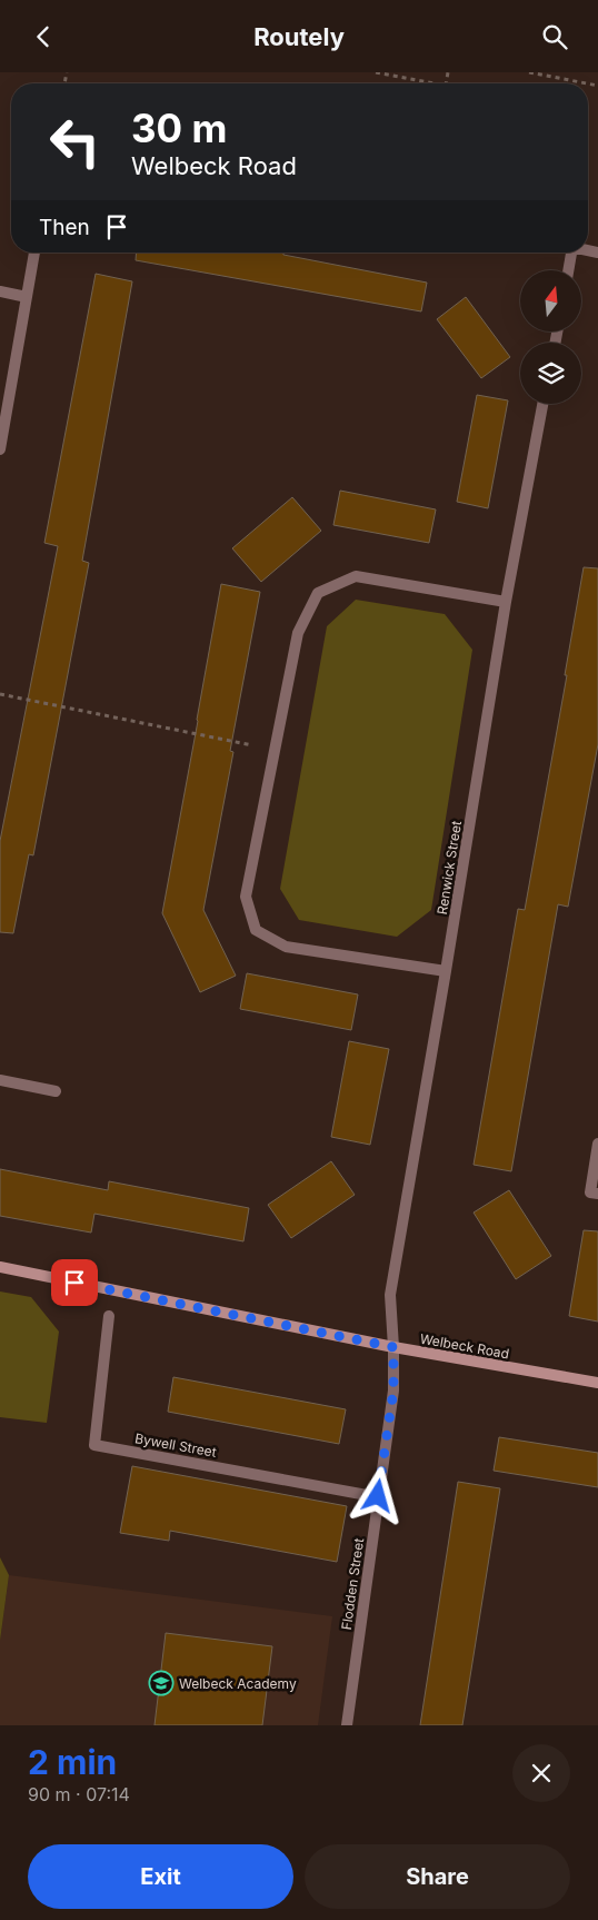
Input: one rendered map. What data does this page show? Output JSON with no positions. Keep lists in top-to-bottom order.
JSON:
{
  "streets": {
    "main road": ["Welbeck Road"],
    "street": ["Renwick Street", "Bywell Street", "Flodden Street"]
  },
  "crossings": [
    ["Renwick Street", "Welbeck Road"],
    ["Renwick Street", "Flodden Street"],
    ["Welbeck Road", "Flodden Street"],
    ["Bywell Street", "Flodden Street"]
  ],
  "places": {
    "school or university": ["Welbeck Academy"]
  },
  "north": "top",
  "page": {
    "header": "Routely",
    "turn": ["30 m", "Welbeck Road"],
    "then": "Then",
    "heading": ["2 min", "90 m · 07:14"],
    "buttons": ["Exit", "Share"]
  }
}
